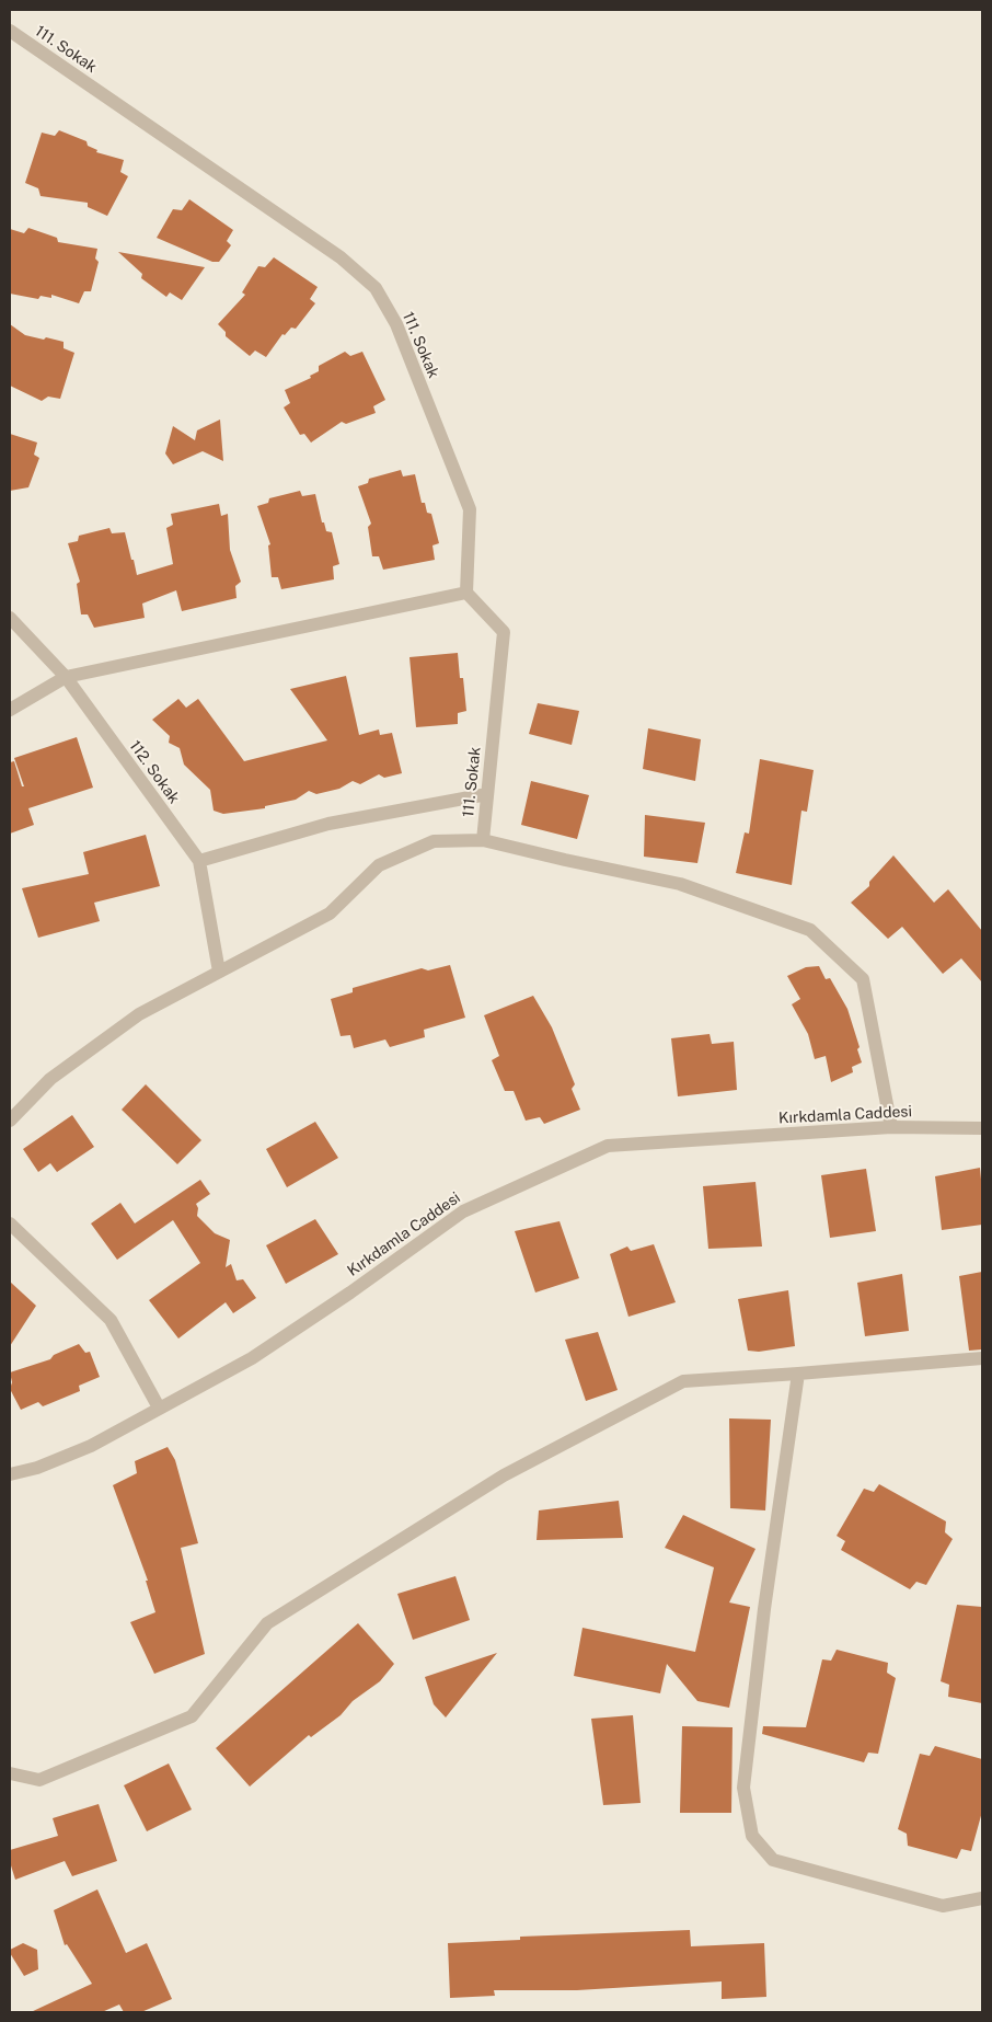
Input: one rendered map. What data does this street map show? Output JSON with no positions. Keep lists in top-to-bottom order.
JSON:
{
  "streets": {
    "street": ["111. Sokak", "112. Sokak", "Kırkdamla Caddesi"]
  }
}
